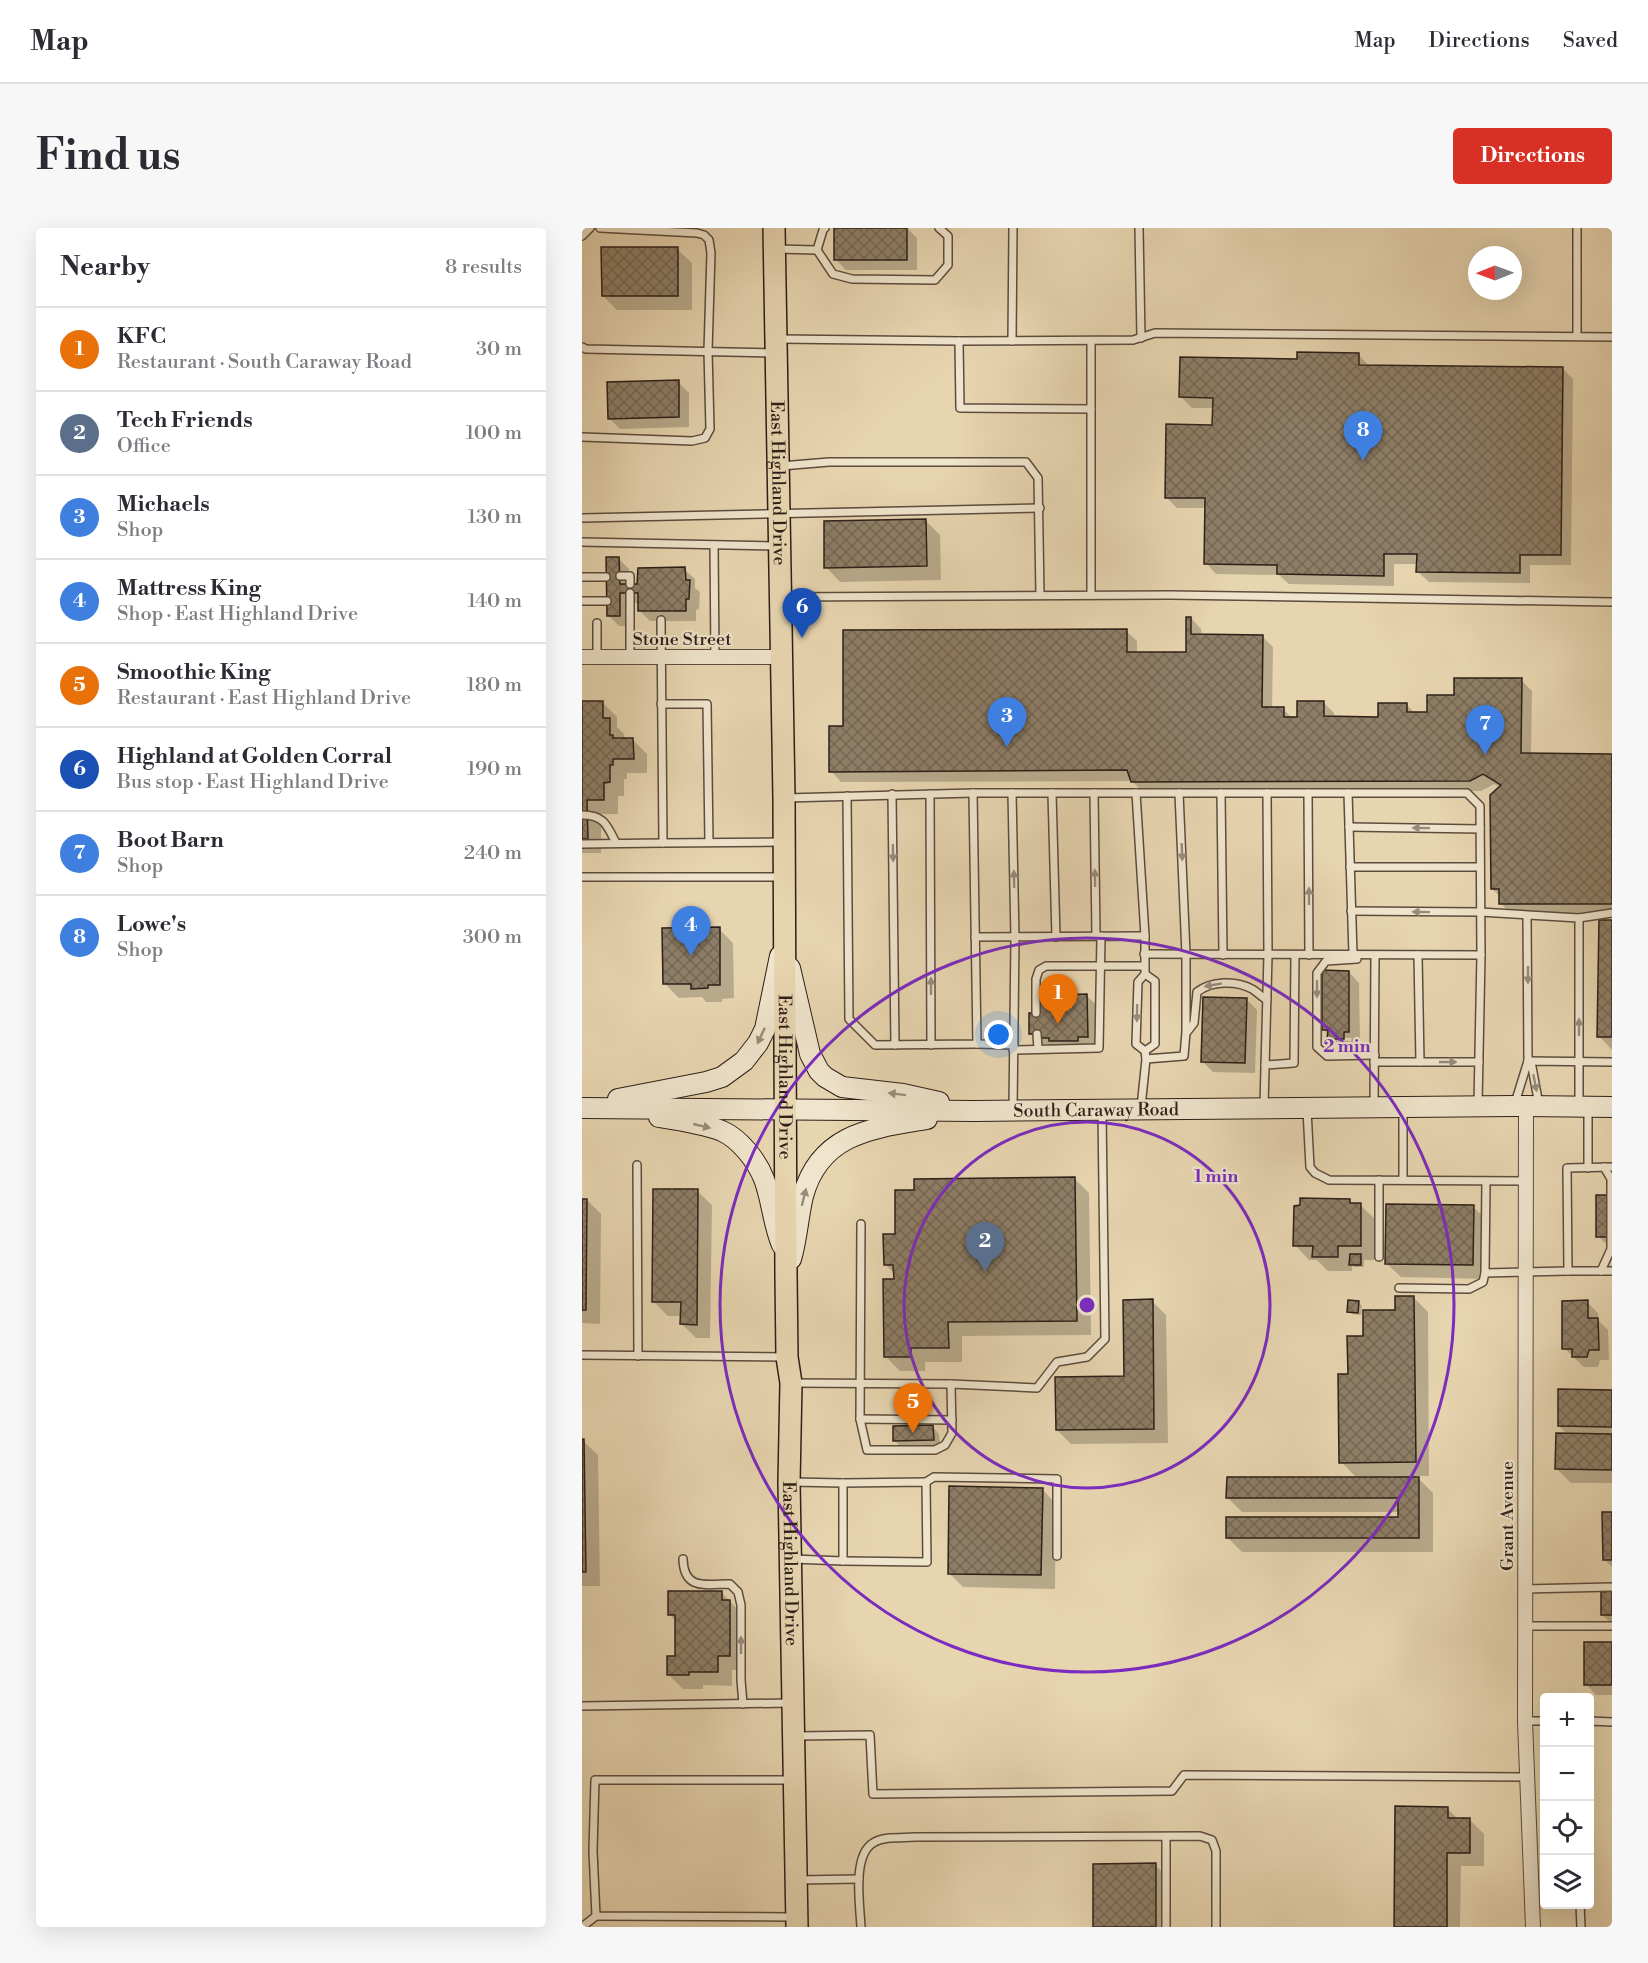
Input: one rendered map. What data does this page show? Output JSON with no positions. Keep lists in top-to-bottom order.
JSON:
{
  "streets": {
    "main road": ["East Highland Drive", "South Caraway Road"],
    "street": ["Stone Street", "Grant Avenue"]
  },
  "crossings": [
    ["East Highland Drive", "Stone Street"],
    ["East Highland Drive", "South Caraway Road"],
    ["South Caraway Road", "Grant Avenue"]
  ],
  "north": "left",
  "page": {
    "header": "Map",
    "nav": ["Map", "Directions", "Saved"],
    "buttons": "Directions",
    "title": "Find us",
    "heading": ["Nearby", "8 results"],
    "list": [
      {
        "mark": "1",
        "name": "KFC",
        "note": "Restaurant · South Caraway Road",
        "value": "30 m"
      },
      {
        "mark": "2",
        "name": "Tech Friends",
        "note": "Office",
        "value": "100 m"
      },
      {
        "mark": "3",
        "name": "Michaels",
        "note": "Shop",
        "value": "130 m"
      },
      {
        "mark": "4",
        "name": "Mattress King",
        "note": "Shop · East Highland Drive",
        "value": "140 m"
      },
      {
        "mark": "5",
        "name": "Smoothie King",
        "note": "Restaurant · East Highland Drive",
        "value": "180 m"
      },
      {
        "mark": "6",
        "name": "Highland at Golden Corral",
        "note": "Bus stop · East Highland Drive",
        "value": "190 m"
      },
      {
        "mark": "7",
        "name": "Boot Barn",
        "note": "Shop",
        "value": "240 m"
      },
      {
        "mark": "8",
        "name": "Lowe's",
        "note": "Shop",
        "value": "300 m"
      }
    ],
    "pins": [
      "8",
      "6",
      "3",
      "7",
      "4",
      "1",
      "2",
      "5"
    ],
    "map_buttons": ["+", "−"]
  },
  "rings": ["2 min", "1 min"]
}
